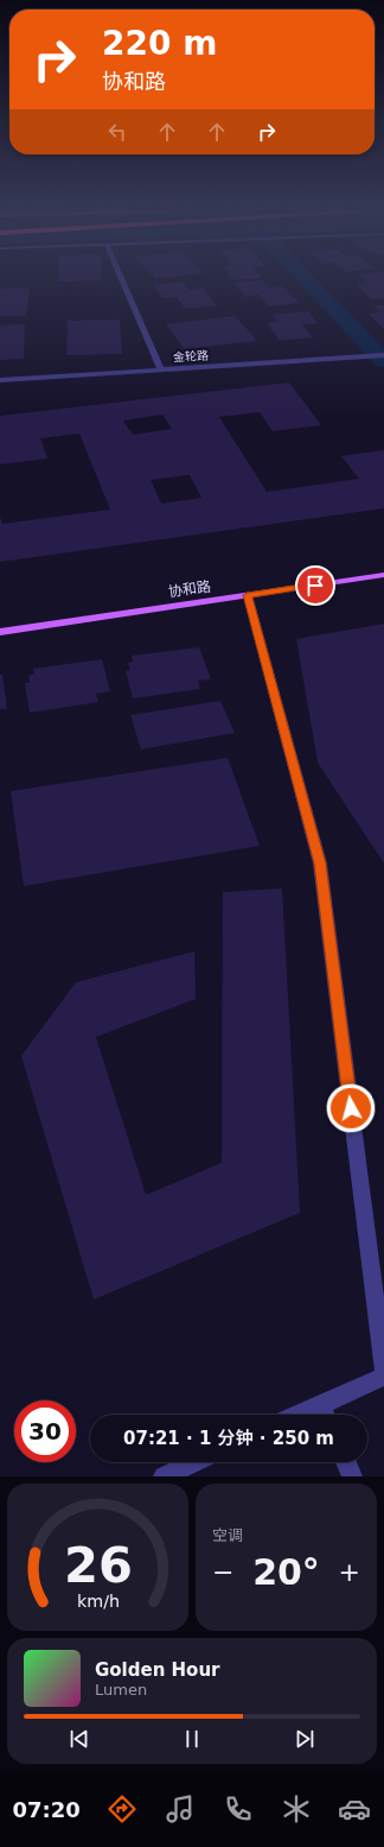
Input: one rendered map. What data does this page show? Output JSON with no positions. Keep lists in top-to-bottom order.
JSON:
{
  "streets": {
    "main road": ["协和路"],
    "street": ["金轮路"]
  },
  "page": {
    "turn": ["220 m", "协和路"],
    "limit": "30",
    "trip": "07:21 · 1 分钟 · 250 m",
    "tile": "空调",
    "heat": ["−", "20°", "+"],
    "song": ["Golden Hour", "Lumen"],
    "tabs": "07:20",
    "gauge": ["26", "km/h"]
  }
}
